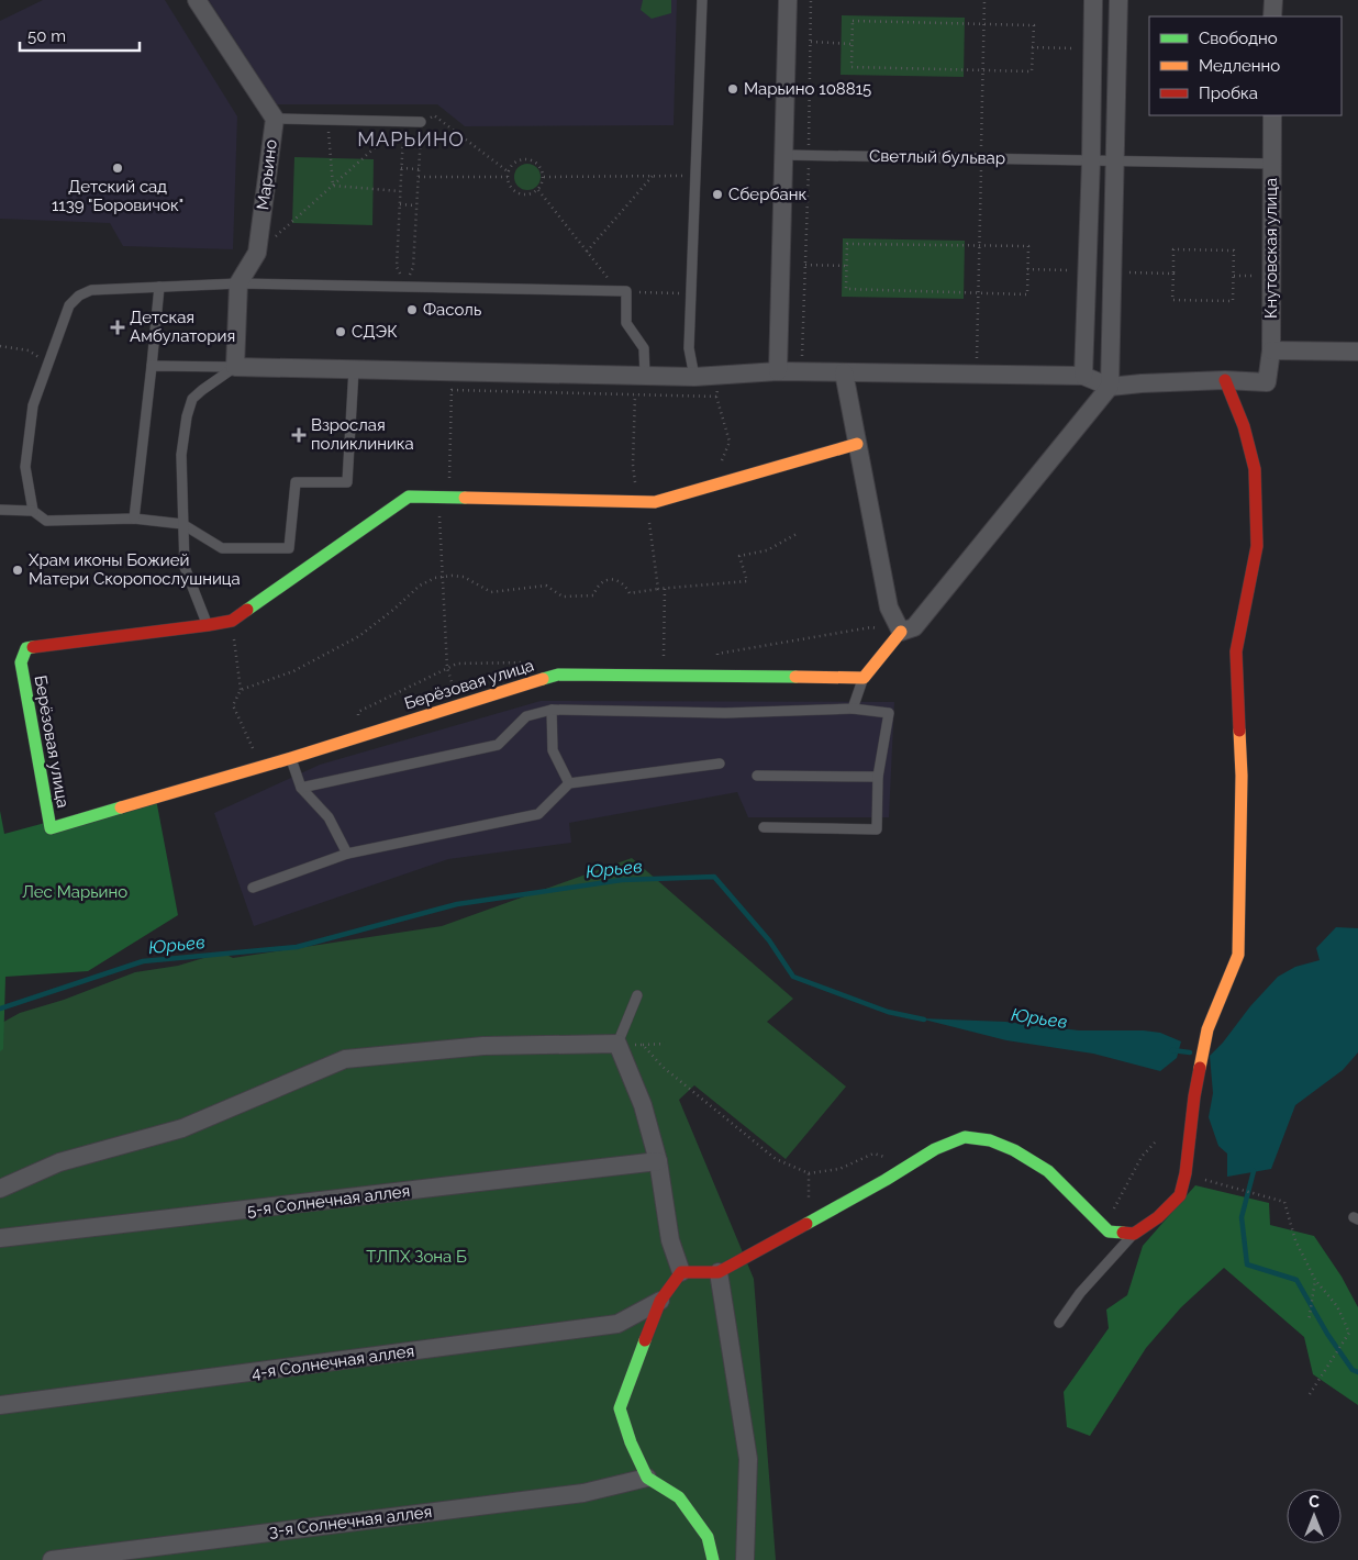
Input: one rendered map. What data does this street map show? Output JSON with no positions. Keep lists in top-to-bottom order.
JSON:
{
  "streets": {
    "street": [
      "Марьино",
      "Кнутовская улица",
      "Берёзовая улица",
      "5-я Солнечная аллея",
      "4-я Солнечная аллея",
      "3-я Солнечная аллея"
    ],
    "lane": ["Светлый бульвар"]
  },
  "crossings": [
    ["Светлый бульвар", "Кнутовская улица"]
  ],
  "districts": ["МАРЬИНО"],
  "water": ["Юрьев"],
  "parks": ["Лес Марьино", "ТЛПХ Зона Б"],
  "places": {
    "other": [
      "Марьино 108815",
      "Детский сад 1139 \"Боровичок\"",
      "Сбербанк",
      "Фасоль",
      "СДЭК",
      "Храм иконы Божией Матери Скоропослушница"
    ],
    "health": ["Детская Амбулатория", "Взрослая поликлиника"]
  },
  "legend": ["Свободно", "Медленно", "Пробка"],
  "scale_bar": "50 m",
  "north": "top"
}
